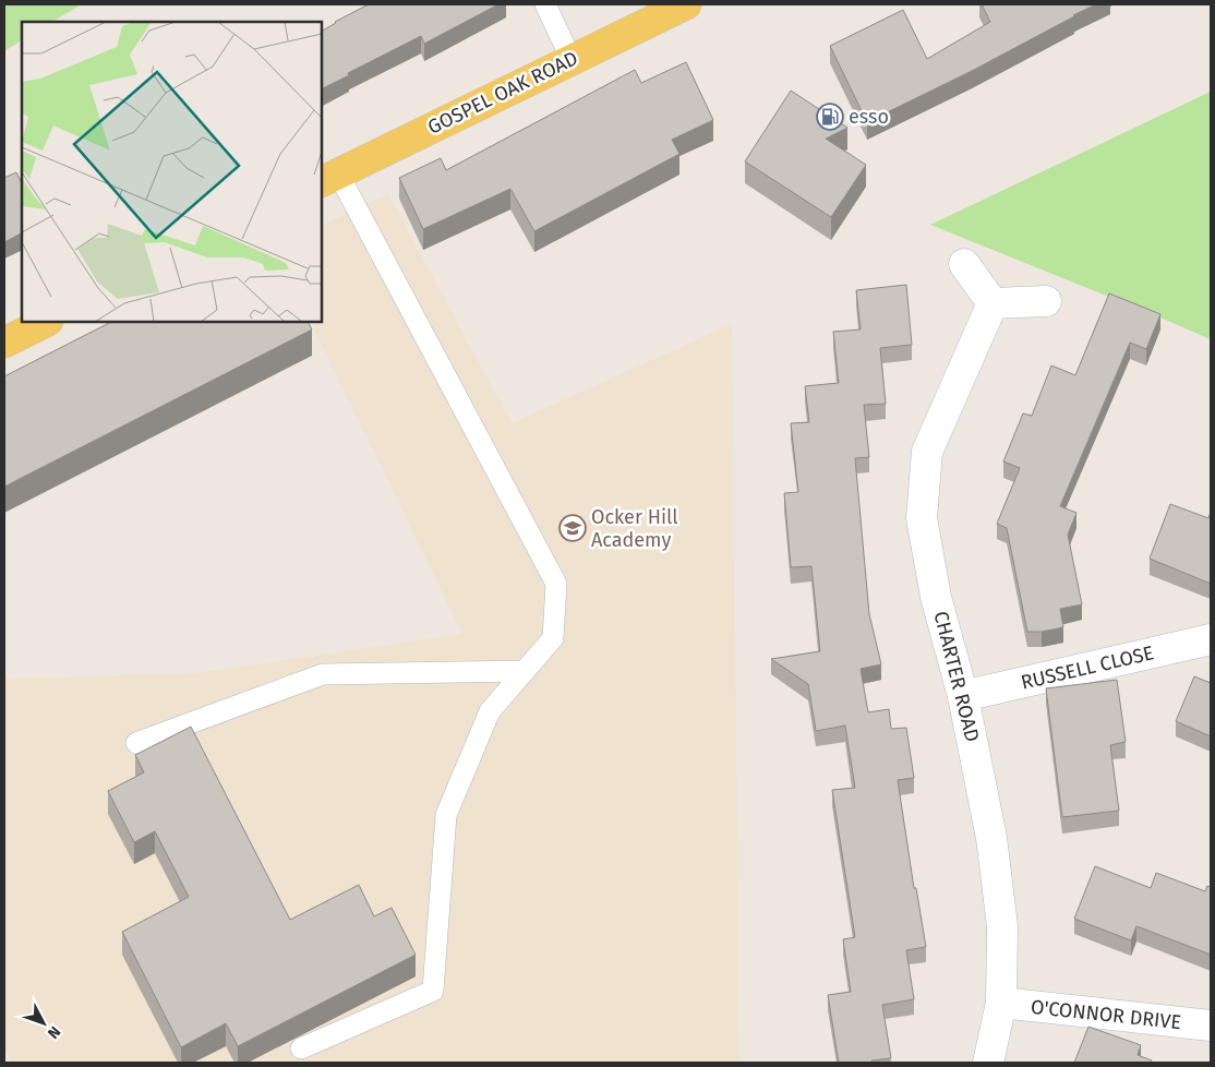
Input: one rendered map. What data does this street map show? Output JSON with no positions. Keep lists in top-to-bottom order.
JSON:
{
  "streets": {
    "main road": ["GOSPEL OAK ROAD"],
    "street": ["RUSSELL CLOSE", "CHARTER ROAD", "O'CONNOR DRIVE"]
  },
  "crossings": [
    ["RUSSELL CLOSE", "CHARTER ROAD"],
    ["CHARTER ROAD", "O'CONNOR DRIVE"]
  ],
  "places": {
    "fuel station": ["esso"],
    "school or university": ["Ocker Hill Academy"]
  },
  "north": "bottom right"
}
